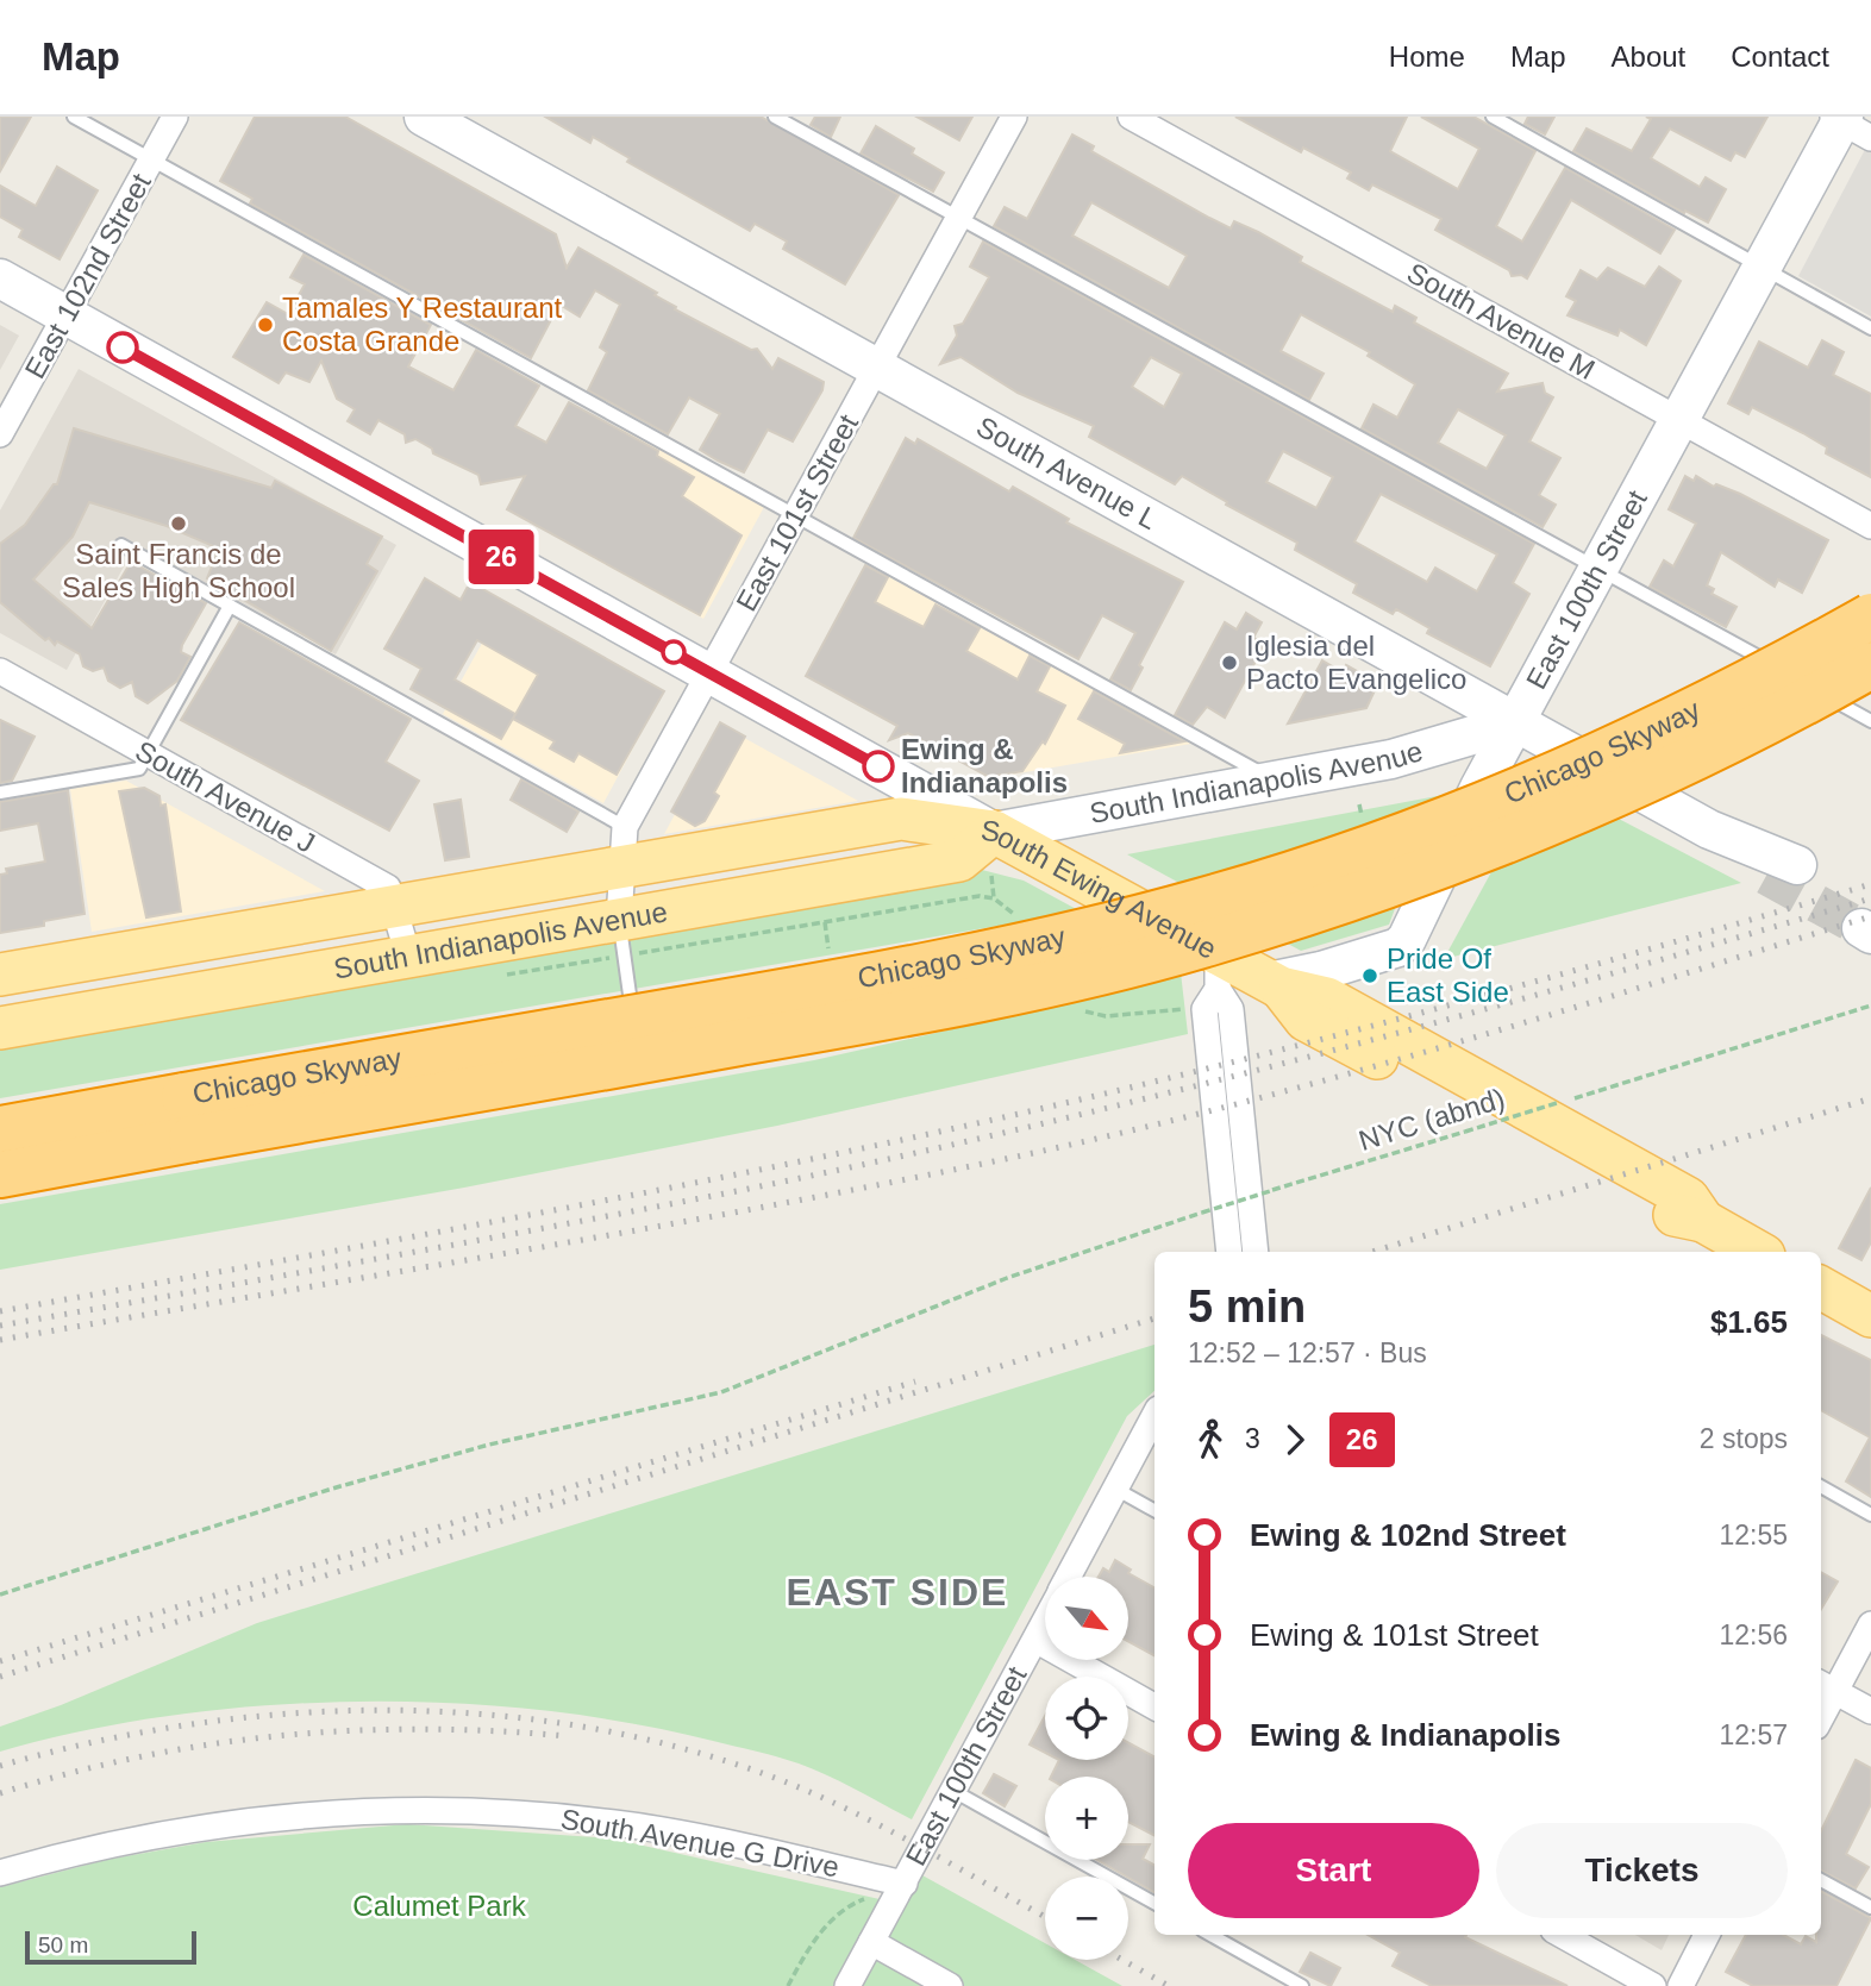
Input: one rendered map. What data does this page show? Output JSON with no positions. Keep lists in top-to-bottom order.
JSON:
{
  "streets": {
    "highway": ["Chicago Skyway"],
    "main road": [
      "South Avenue L",
      "East 100th Street",
      "South Indianapolis Avenue",
      "South Ewing Avenue"
    ],
    "street": [
      "East 102nd Street",
      "South Avenue M",
      "East 101st Street",
      "South Avenue J",
      "South Avenue G Drive"
    ],
    "path": ["NYC (abnd)"]
  },
  "crossings": [
    ["East 102nd Street", "South Ewing Avenue"],
    ["South Avenue M", "East 100th Street"],
    ["South Avenue L", "East 101st Street"],
    ["South Avenue L", "East 100th Street"],
    ["South Avenue L", "South Indianapolis Avenue"],
    ["East 101st Street", "South Indianapolis Avenue"],
    ["East 101st Street", "South Ewing Avenue"],
    ["East 100th Street", "South Indianapolis Avenue"],
    ["East 100th Street", "South Ewing Avenue"],
    ["East 100th Street", "South Avenue G Drive"],
    ["South Indianapolis Avenue", "South Avenue J"],
    ["South Indianapolis Avenue", "South Ewing Avenue"]
  ],
  "districts": ["EAST SIDE"],
  "parks": ["Calumet Park"],
  "places": [
    "Tamales Y Restaurant Costa Grande",
    "Saint Francis de Sales High School",
    "Iglesia del Pacto Evangelico",
    "Ewing & Indianapolis",
    "Pride Of East Side"
  ],
  "lines": ["bus line 26"],
  "scale_bar": "50 m",
  "north": "bottom right",
  "page": {
    "header": "Map",
    "nav": [
      "Home",
      "Map",
      "About",
      "Contact"
    ],
    "on_map": "26",
    "heading": ["5 min", "12:52 – 12:57 · Bus", "$1.65"],
    "legs": ["3", "26", "2 stops"],
    "list": [
      {
        "name": "Ewing & 102nd Street",
        "value": "12:55"
      },
      {
        "name": "Ewing & 101st Street",
        "value": "12:56"
      },
      {
        "name": "Ewing & Indianapolis",
        "value": "12:57"
      }
    ],
    "map_buttons": ["+", "−"],
    "buttons": ["Start", "Tickets"],
    "scale": "50 m"
  }
}
